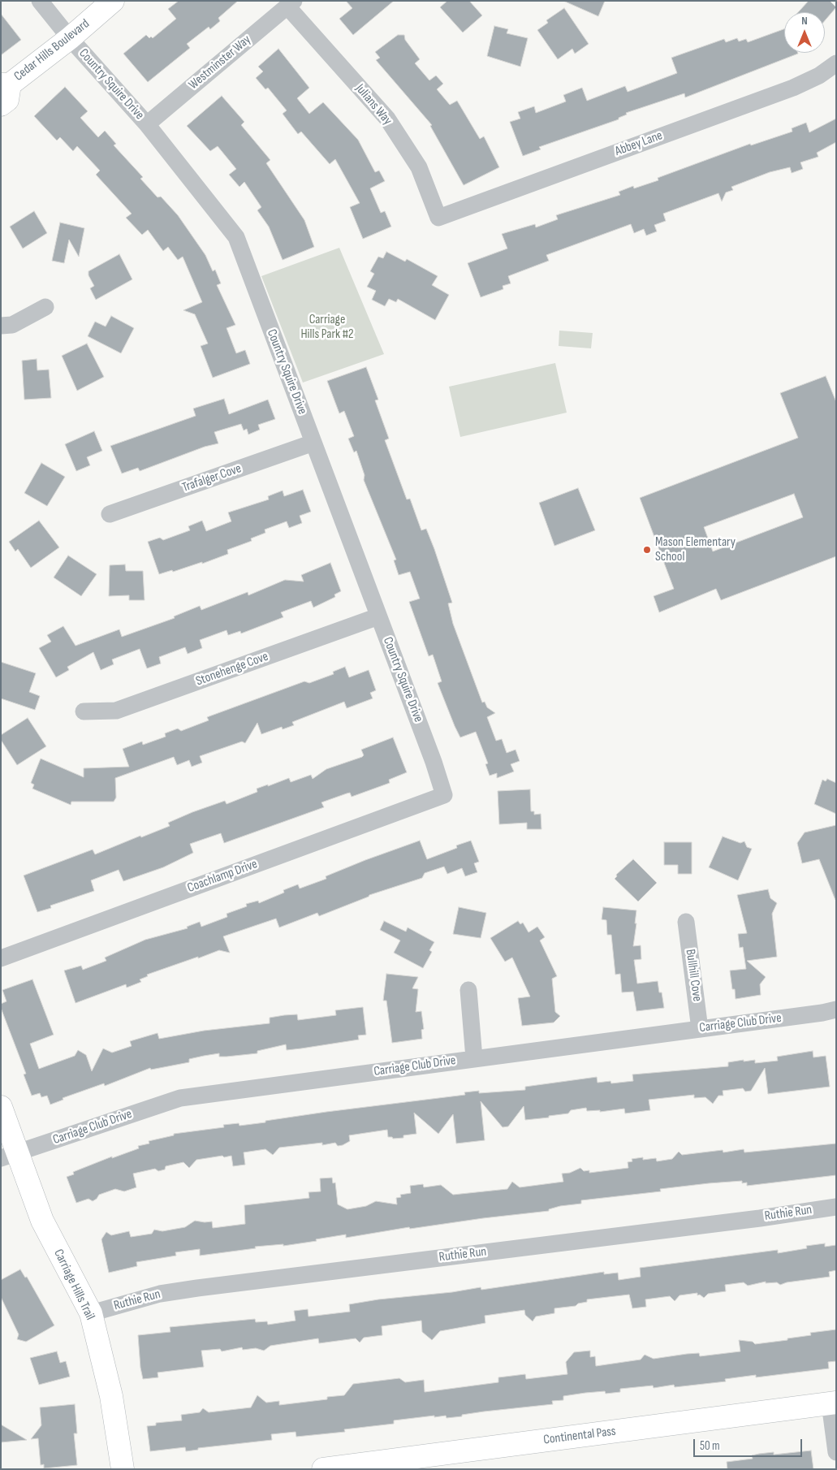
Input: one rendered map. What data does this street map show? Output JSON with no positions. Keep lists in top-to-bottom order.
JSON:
{
  "streets": {
    "street": [
      "Cedar Hills Boulevard",
      "Westminster Way",
      "Country Squire Drive",
      "Julians Way",
      "Abbey Lane",
      "Trafalger Cove",
      "Stonehenge Cove",
      "Coachlamp Drive",
      "Bullhill Cove",
      "Carriage Club Drive",
      "Ruthie Run",
      "Carriage Hills Trail",
      "Continental Pass"
    ]
  },
  "crossings": [
    ["Cedar Hills Boulevard", "Country Squire Drive"],
    ["Westminster Way", "Country Squire Drive"],
    ["Westminster Way", "Julians Way"],
    ["Country Squire Drive", "Trafalger Cove"],
    ["Country Squire Drive", "Stonehenge Cove"],
    ["Country Squire Drive", "Coachlamp Drive"],
    ["Julians Way", "Abbey Lane"],
    ["Bullhill Cove", "Carriage Club Drive"],
    ["Carriage Club Drive", "Carriage Hills Trail"],
    ["Ruthie Run", "Carriage Hills Trail"]
  ],
  "parks": ["Carriage Hills Park #2"],
  "places": ["Mason Elementary School"],
  "scale_bar": "50 m",
  "north": "top"
}
